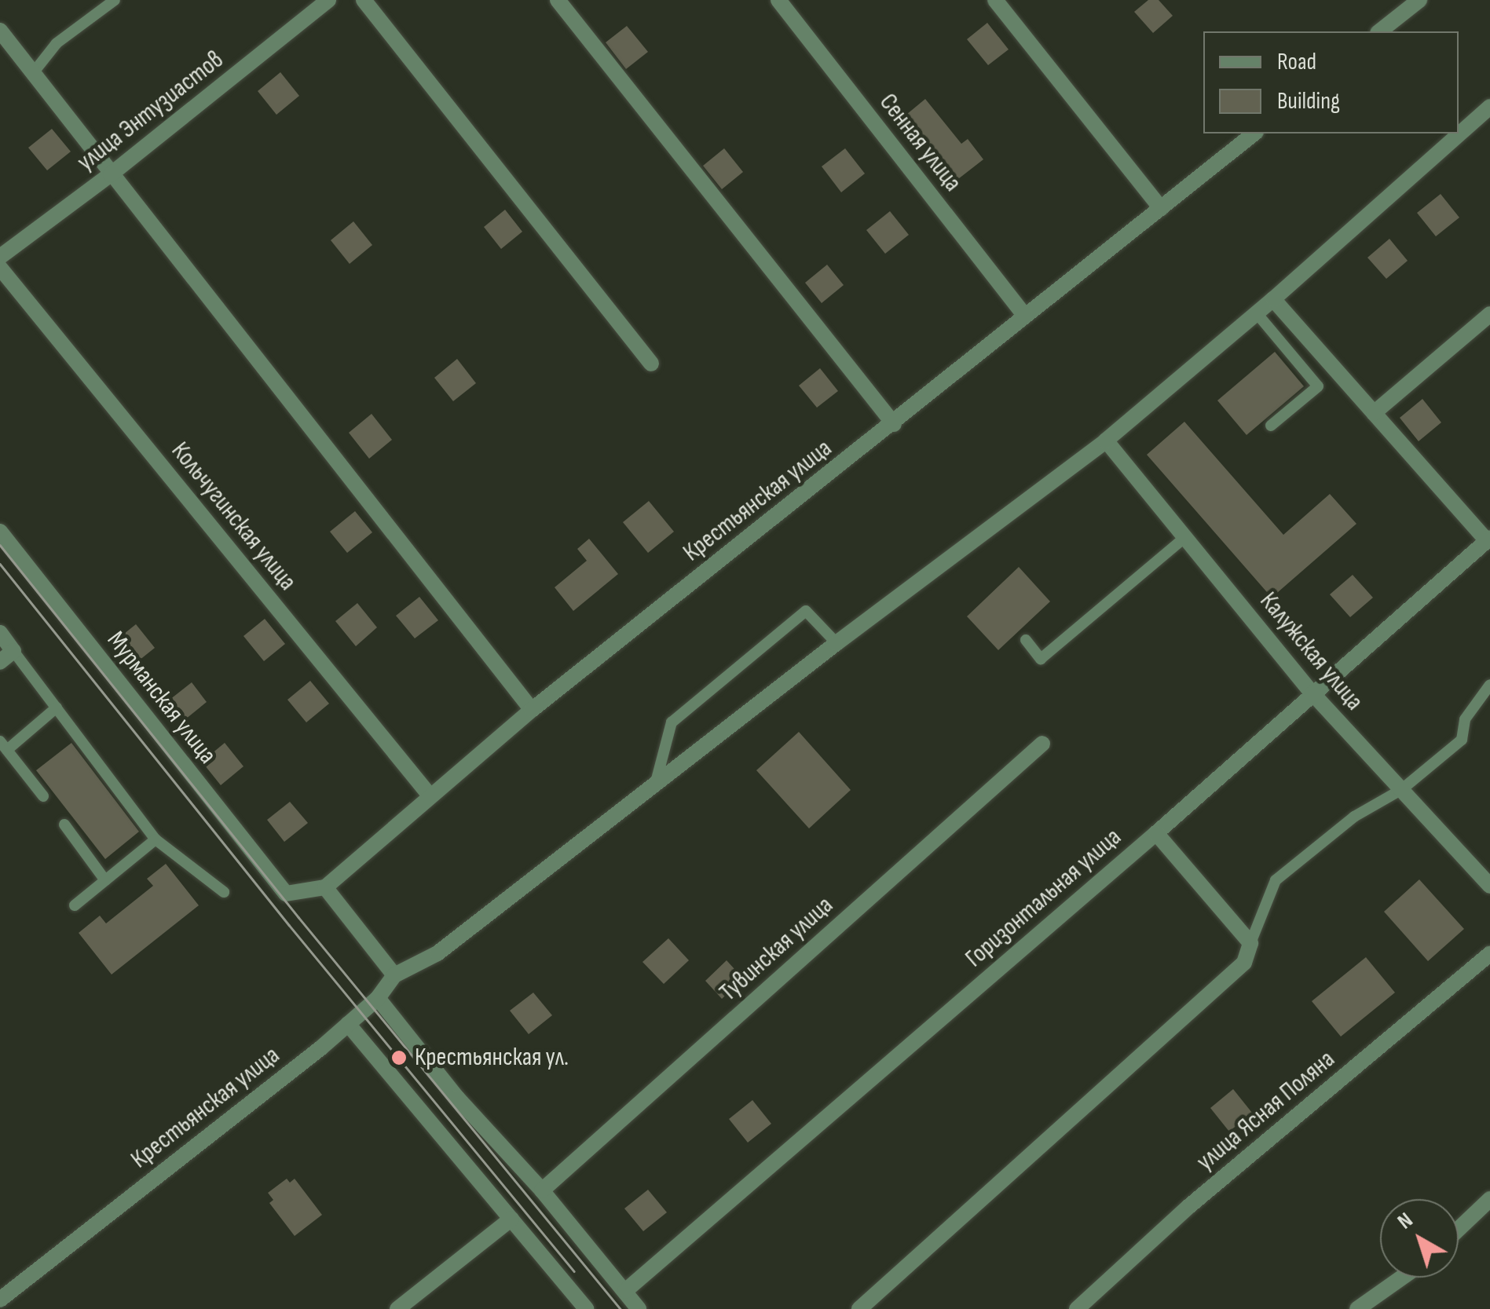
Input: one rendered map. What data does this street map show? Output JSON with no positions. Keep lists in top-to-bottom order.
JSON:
{
  "streets": {
    "street": [
      "улица Энтузиастов",
      "Сенная улица",
      "Крестьянская улица",
      "Кольчугинская улица",
      "Калужская улица",
      "Мурманская улица",
      "Горизонтальная улица",
      "Тувинская улица",
      "улица Ясная Поляна"
    ]
  },
  "crossings": [
    ["Сенная улица", "Крестьянская улица"],
    ["Крестьянская улица", "Кольчугинская улица"],
    ["Крестьянская улица", "Калужская улица"],
    ["Крестьянская улица", "Мурманская улица"],
    ["Калужская улица", "Горизонтальная улица"]
  ],
  "places": ["Крестьянская ул."],
  "legend": ["Road", "Building"],
  "north": "top left"
}
